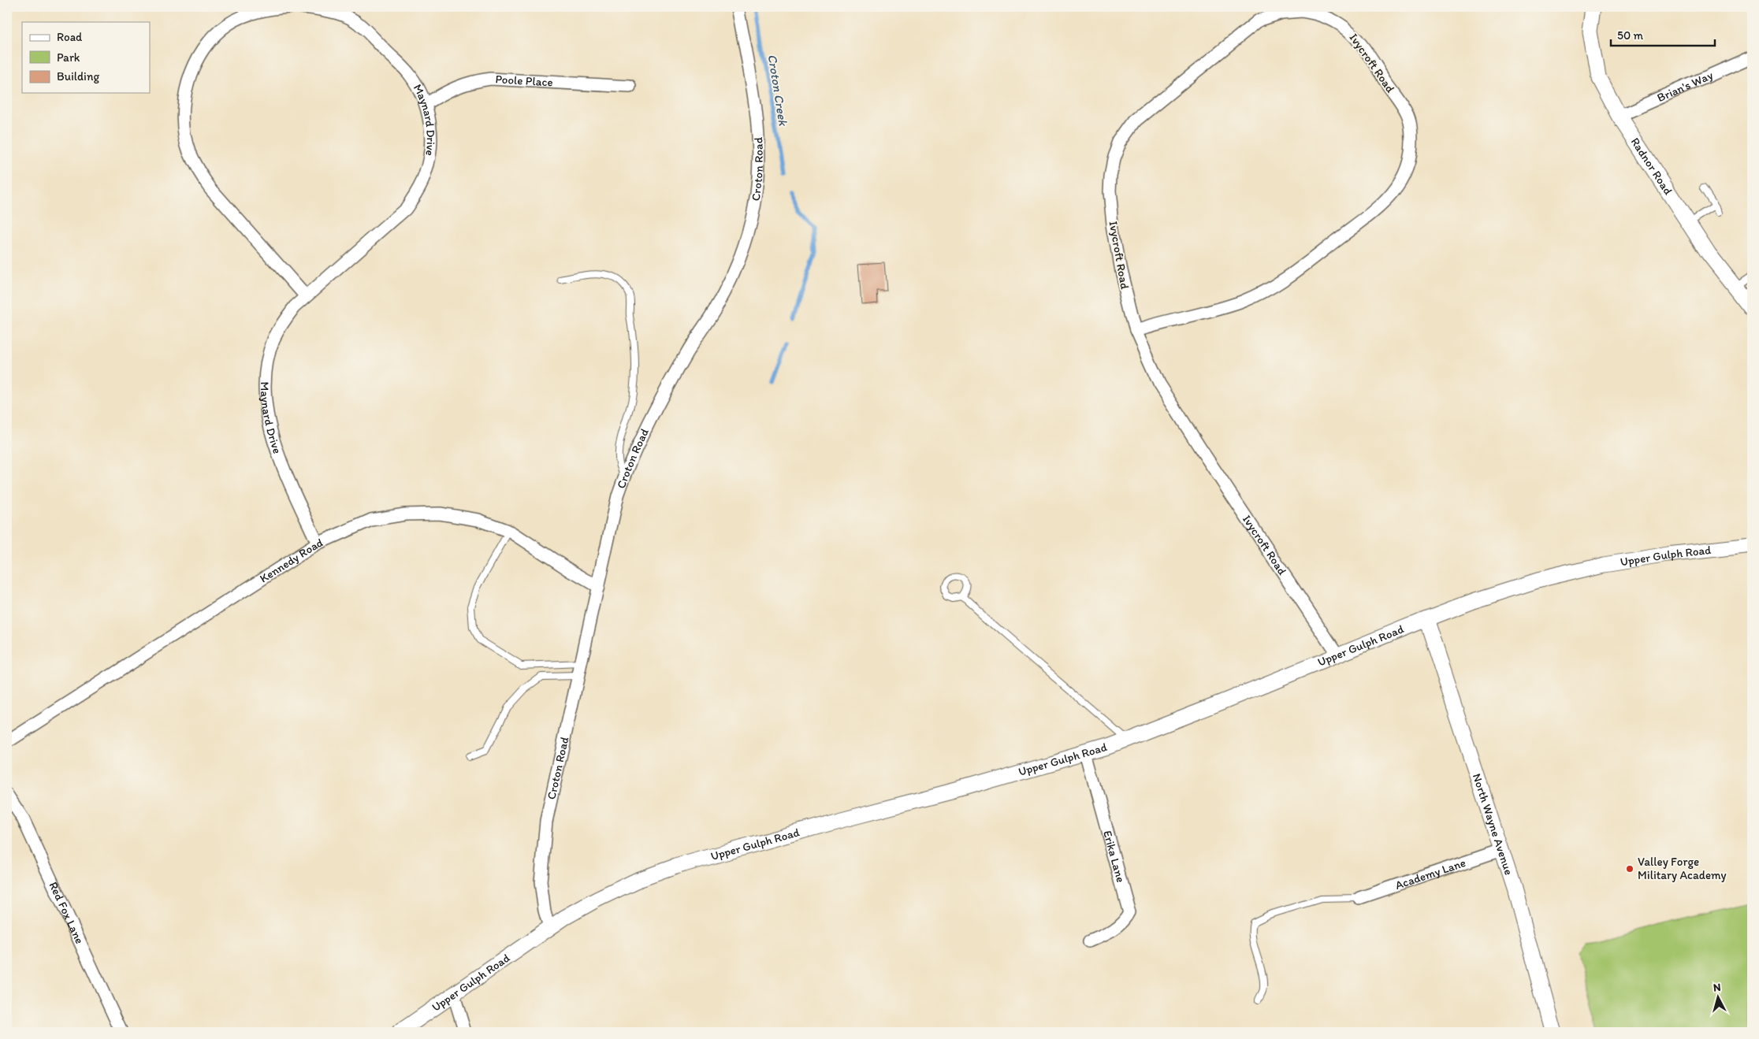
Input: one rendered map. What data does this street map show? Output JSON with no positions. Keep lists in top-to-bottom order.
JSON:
{
  "streets": {
    "street": [
      "Ivycroft Road",
      "Poole Place",
      "Brian's Way",
      "Maynard Drive",
      "Radnor Road",
      "Croton Road",
      "Upper Gulph Road",
      "Kennedy Road",
      "North Wayne Avenue",
      "Erika Lane",
      "Academy Lane",
      "Red Fox Lane"
    ]
  },
  "crossings": [
    ["Ivycroft Road", "Upper Gulph Road"],
    ["Poole Place", "Maynard Drive"],
    ["Brian's Way", "Radnor Road"],
    ["Maynard Drive", "Kennedy Road"],
    ["Croton Road", "Upper Gulph Road"],
    ["Croton Road", "Kennedy Road"],
    ["Upper Gulph Road", "North Wayne Avenue"],
    ["Upper Gulph Road", "Erika Lane"],
    ["North Wayne Avenue", "Academy Lane"]
  ],
  "water": ["Croton Creek"],
  "places": ["Valley Forge Military Academy"],
  "legend": ["Road", "Park", "Building"],
  "scale_bar": "50 m",
  "north": "top"
}
